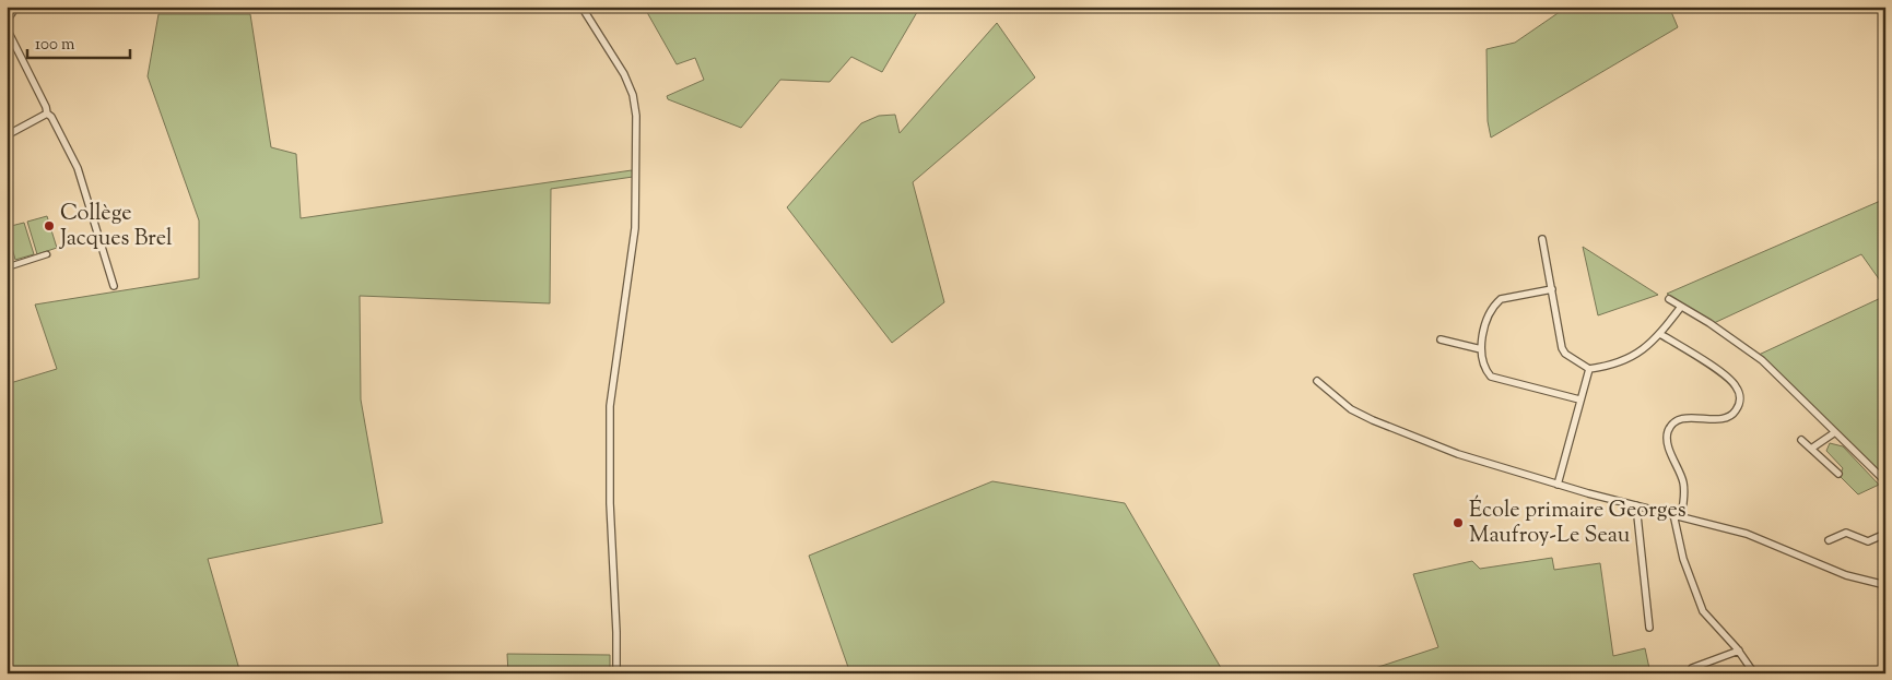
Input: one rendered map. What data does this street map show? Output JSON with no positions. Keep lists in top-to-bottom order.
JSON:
{
  "places": ["Collège Jacques Brel", "École primaire Georges Maufroy-Le Seau"],
  "scale_bar": "100 m"
}
